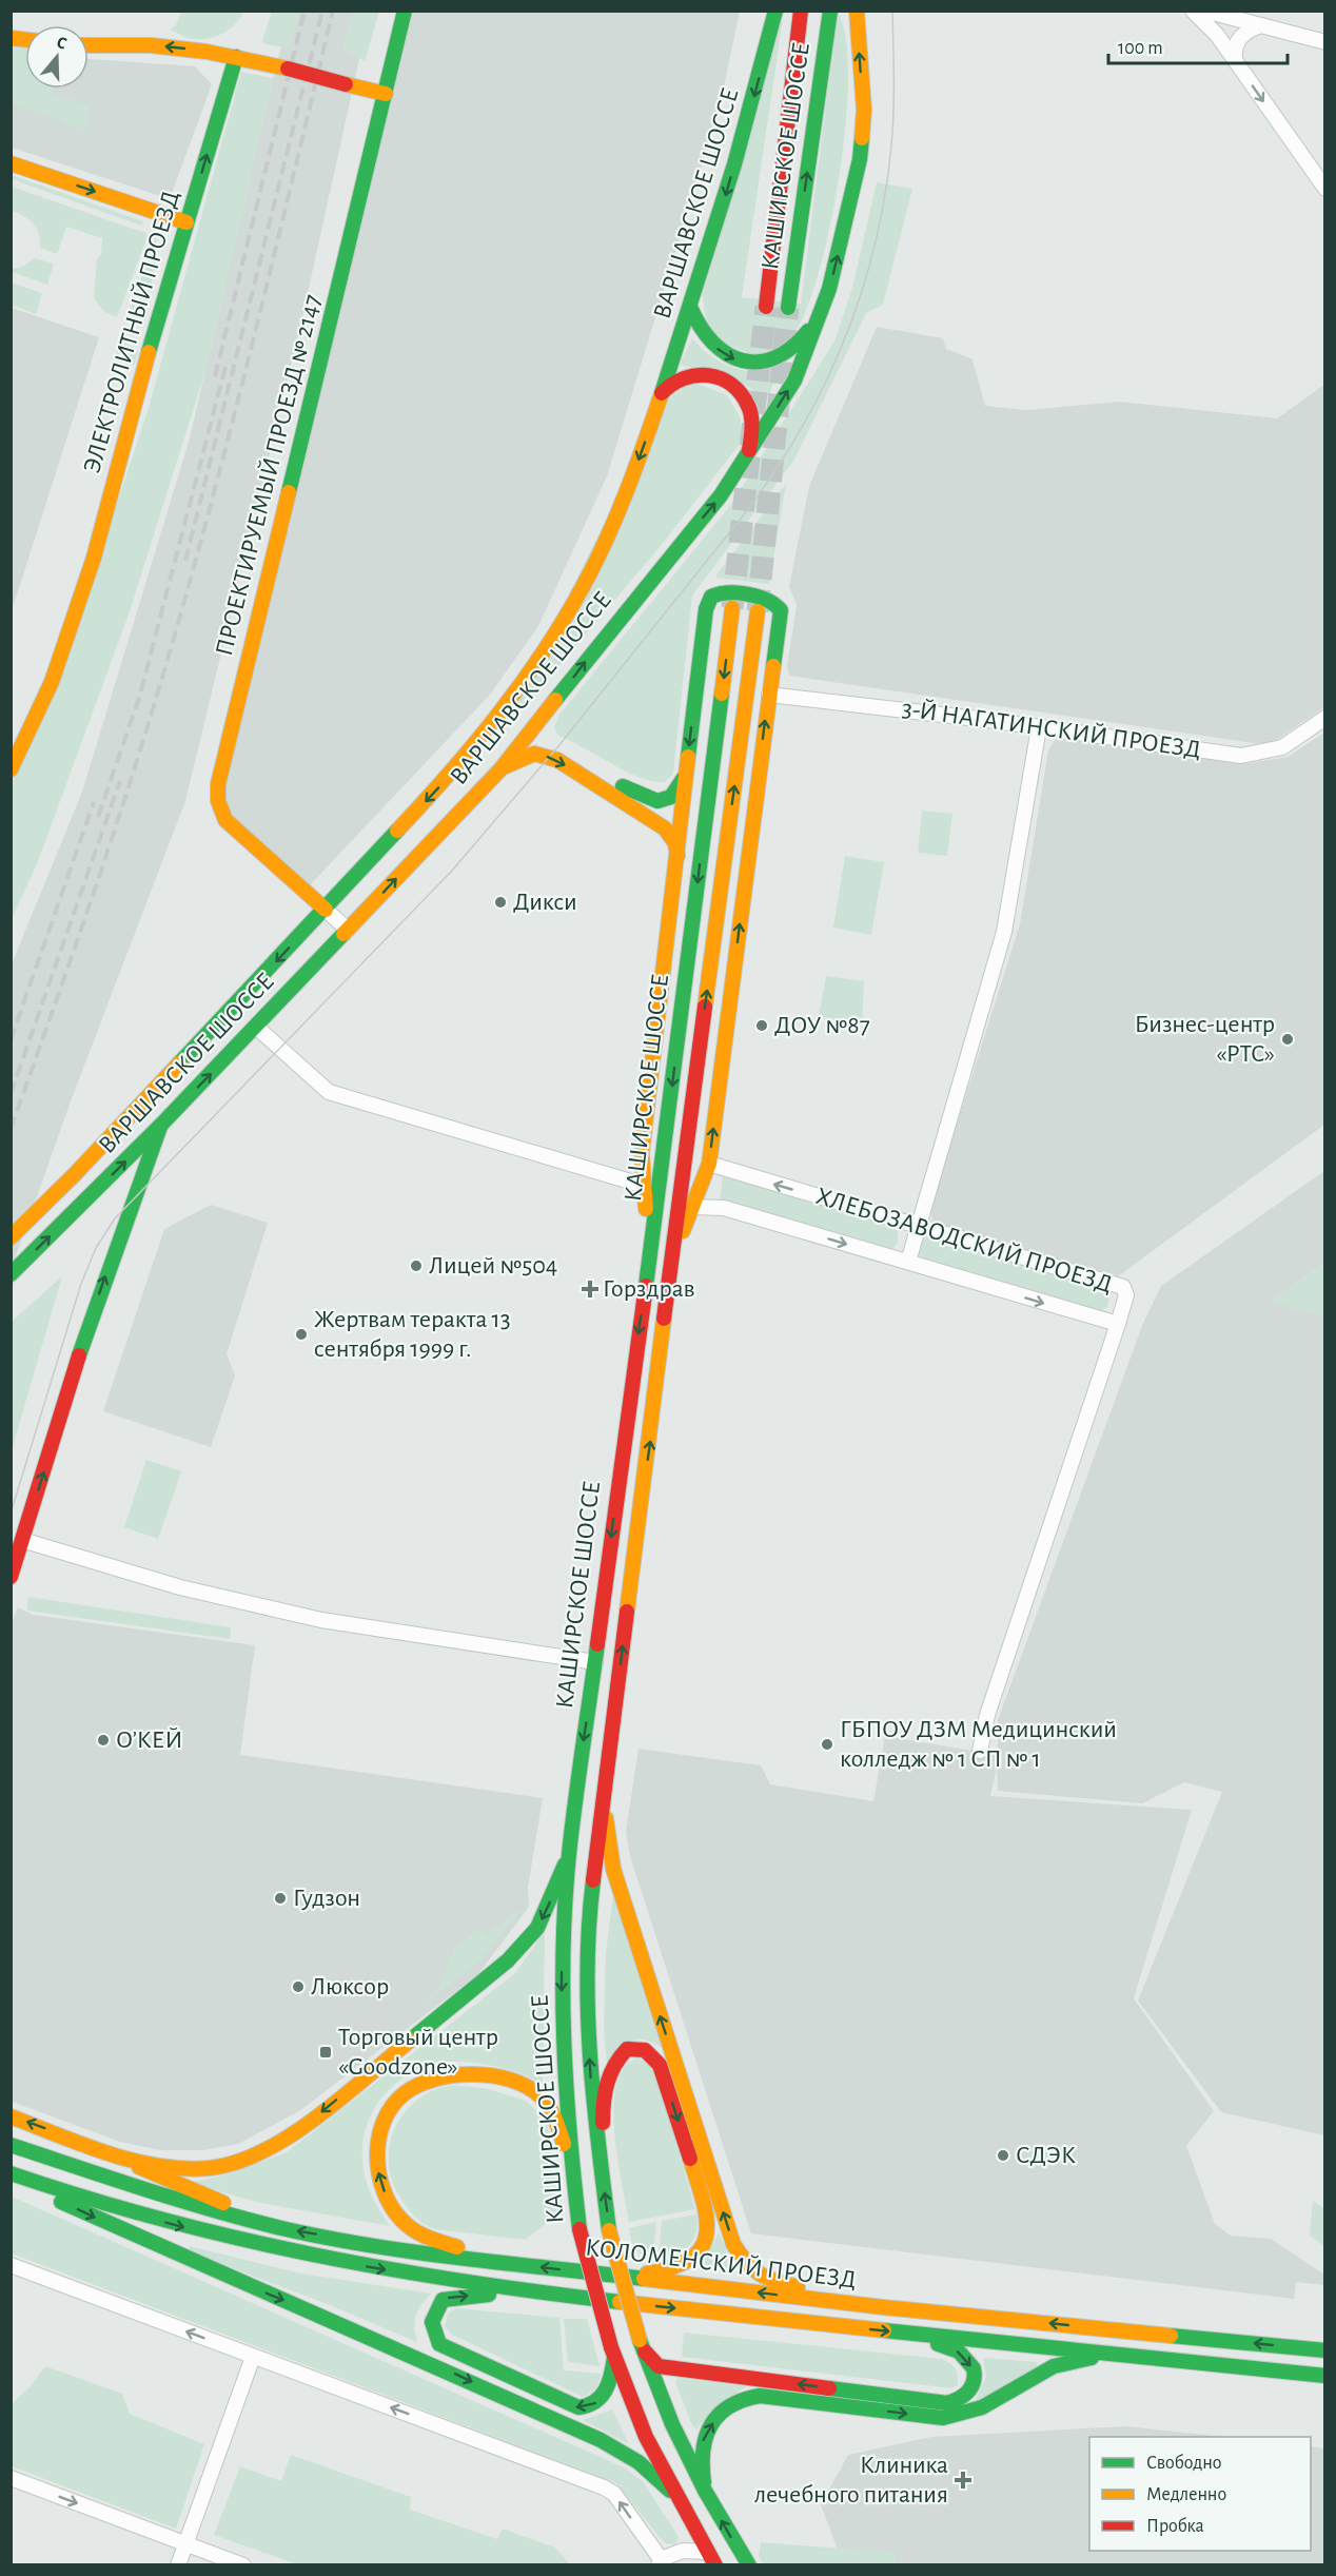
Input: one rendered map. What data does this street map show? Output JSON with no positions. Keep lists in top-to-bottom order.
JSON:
{
  "streets": {
    "main road": [
      "КАШИРСКОЕ ШОССЕ",
      "ВАРШАВСКОЕ ШОССЕ",
      "ЭЛЕКТРОЛИТНЫЙ ПРОЕЗД",
      "ПРОЕКТИРУЕМЫЙ ПРОЕЗД № 2147",
      "КОЛОМЕНСКИЙ ПРОЕЗД"
    ],
    "street": ["3-Й НАГАТИНСКИЙ ПРОЕЗД", "ХЛЕБОЗАВОДСКИЙ ПРОЕЗД"]
  },
  "crossings": [
    ["ВАРШАВСКОЕ ШОССЕ", "ПРОЕКТИРУЕМЫЙ ПРОЕЗД № 2147"]
  ],
  "places": {
    "other": [
      "Дикси",
      "ДОУ №87",
      "Бизнес-центр «РТС»",
      "Лицей №504",
      "Жертвам теракта 13 сентября 1999 г.",
      "О’КЕЙ",
      "ГБПОУ ДЗМ Медицинский колледж № 1 СП № 1",
      "Гудзон",
      "Люксор",
      "СДЭК"
    ],
    "health": ["Горздрав", "Клиника лечебного питания"],
    "transit": ["Торговый центр «Goodzone»"]
  },
  "legend": ["Свободно", "Медленно", "Пробка"],
  "scale_bar": "100 m",
  "north": "top"
}
